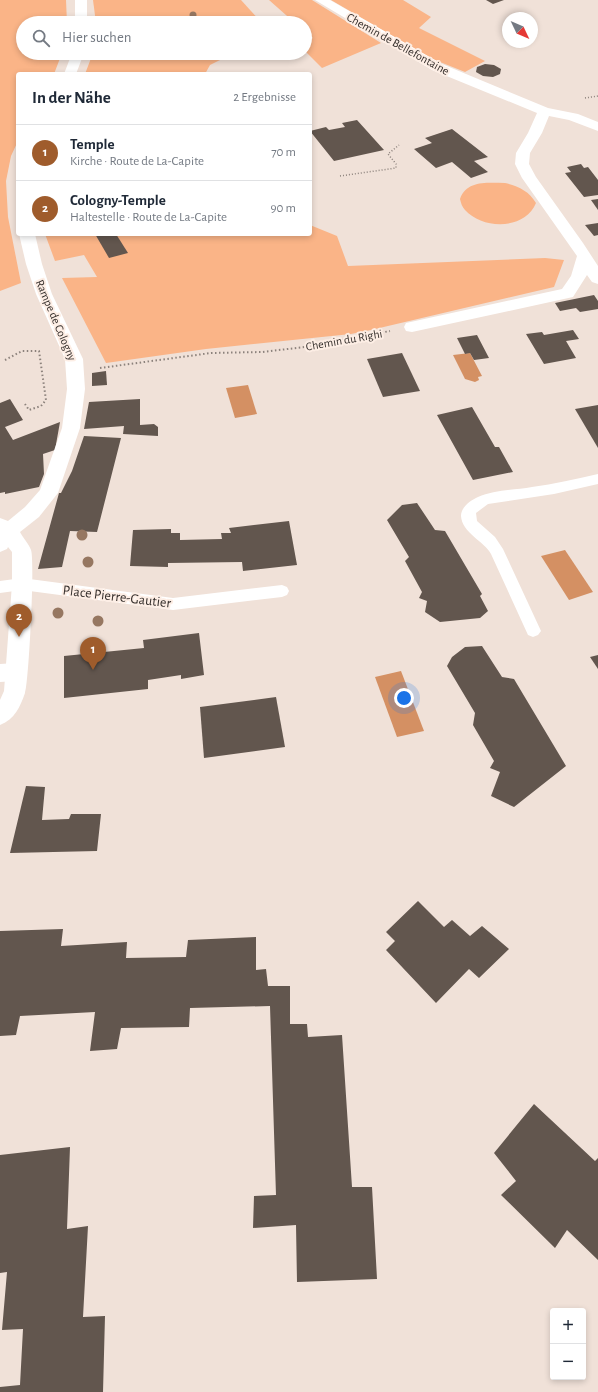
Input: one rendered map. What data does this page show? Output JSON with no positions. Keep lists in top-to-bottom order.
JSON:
{
  "streets": {
    "street": ["Chemin de Bellefontaine", "Rampe de Cologny"],
    "lane": ["Place Pierre-Gautier"],
    "path": ["Chemin du Righi"]
  },
  "crossings": [
    ["Rampe de Cologny", "Chemin du Righi"]
  ],
  "north": "bottom right",
  "page": {
    "search": "Hier suchen",
    "heading": ["In der Nähe", "2 Ergebnisse"],
    "list": [
      {
        "mark": "1",
        "name": "Temple",
        "note": "Kirche · Route de La-Capite",
        "value": "70 m"
      },
      {
        "mark": "2",
        "name": "Cologny-Temple",
        "note": "Haltestelle · Route de La-Capite",
        "value": "90 m"
      }
    ],
    "pins": ["2", "1"],
    "map_buttons": ["+", "−"]
  }
}
